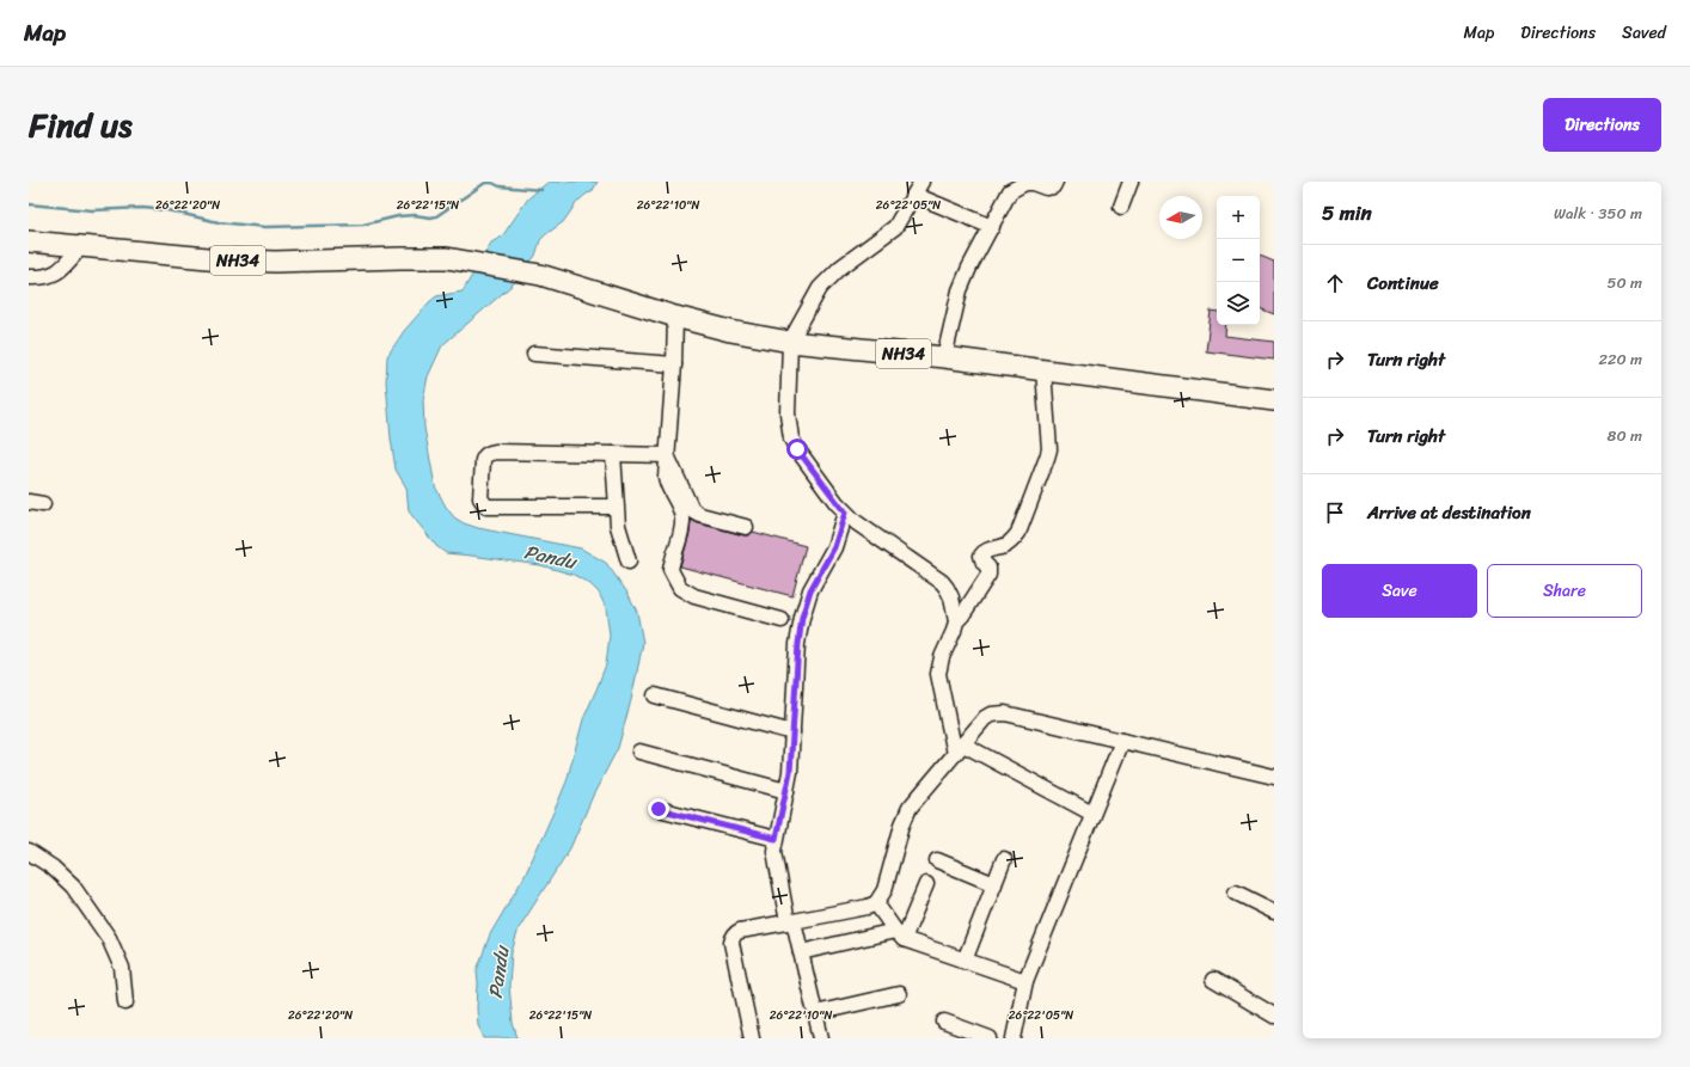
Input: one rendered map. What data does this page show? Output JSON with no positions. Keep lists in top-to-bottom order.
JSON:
{
  "streets": {
    "highway": ["NH34"]
  },
  "water": ["Pandu"],
  "north": "left",
  "page": {
    "header": "Map",
    "nav": ["Map", "Directions", "Saved"],
    "title": "Find us",
    "buttons": [
      "Directions",
      ["Save", "Share"]
    ],
    "heading": ["5 min", "Walk · 350 m"],
    "map_buttons": ["+", "−"],
    "list": [
      ["Continue", "50 m"],
      ["Turn right", "220 m"],
      ["Turn right", "80 m"],
      "Arrive at destination"
    ]
  },
  "coordinates": [
    "26°22'20\"N",
    "26°22'15\"N",
    "26°22'10\"N",
    "26°22'05\"N"
  ]
}
